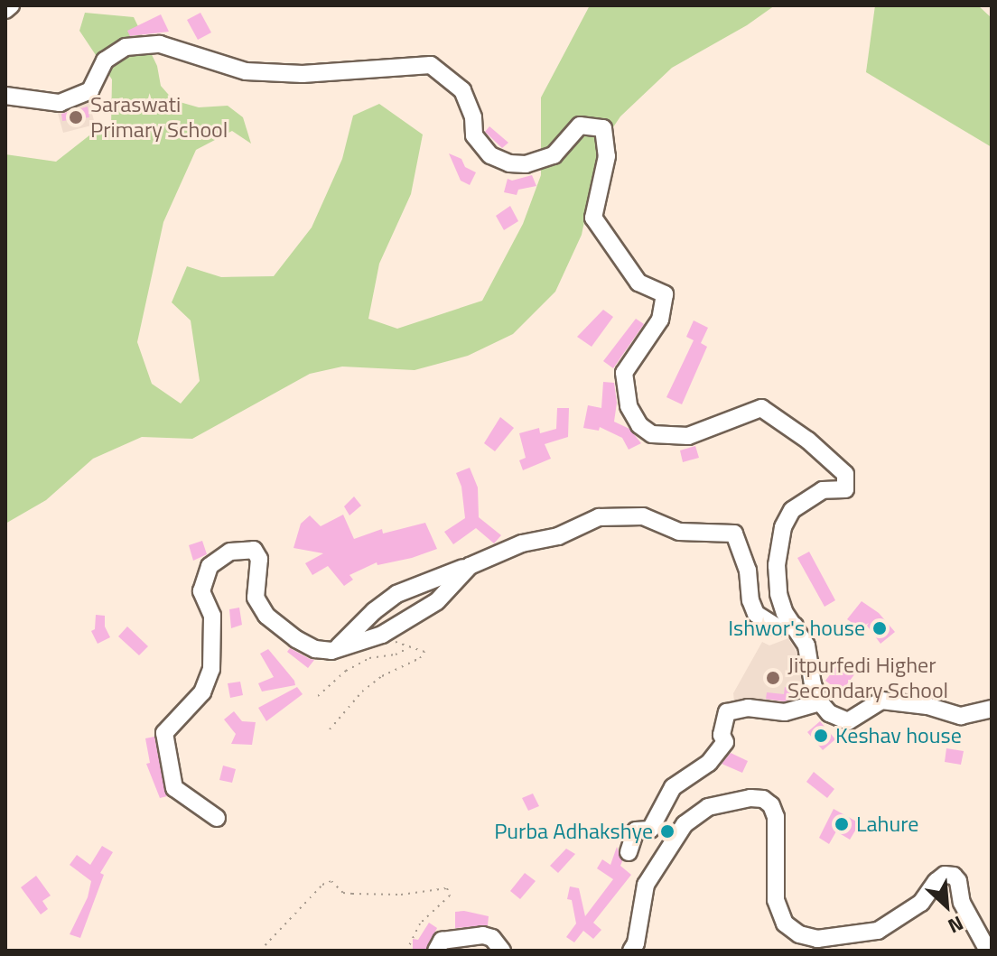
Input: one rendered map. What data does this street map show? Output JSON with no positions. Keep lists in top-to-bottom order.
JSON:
{
  "places": [
    "Saraswati Primary School",
    "Ishwor's house",
    "Jitpurfedi Higher Secondary School",
    "Keshav house",
    "Lahure",
    "Purba Adhakshye"
  ],
  "north": "bottom right"
}
